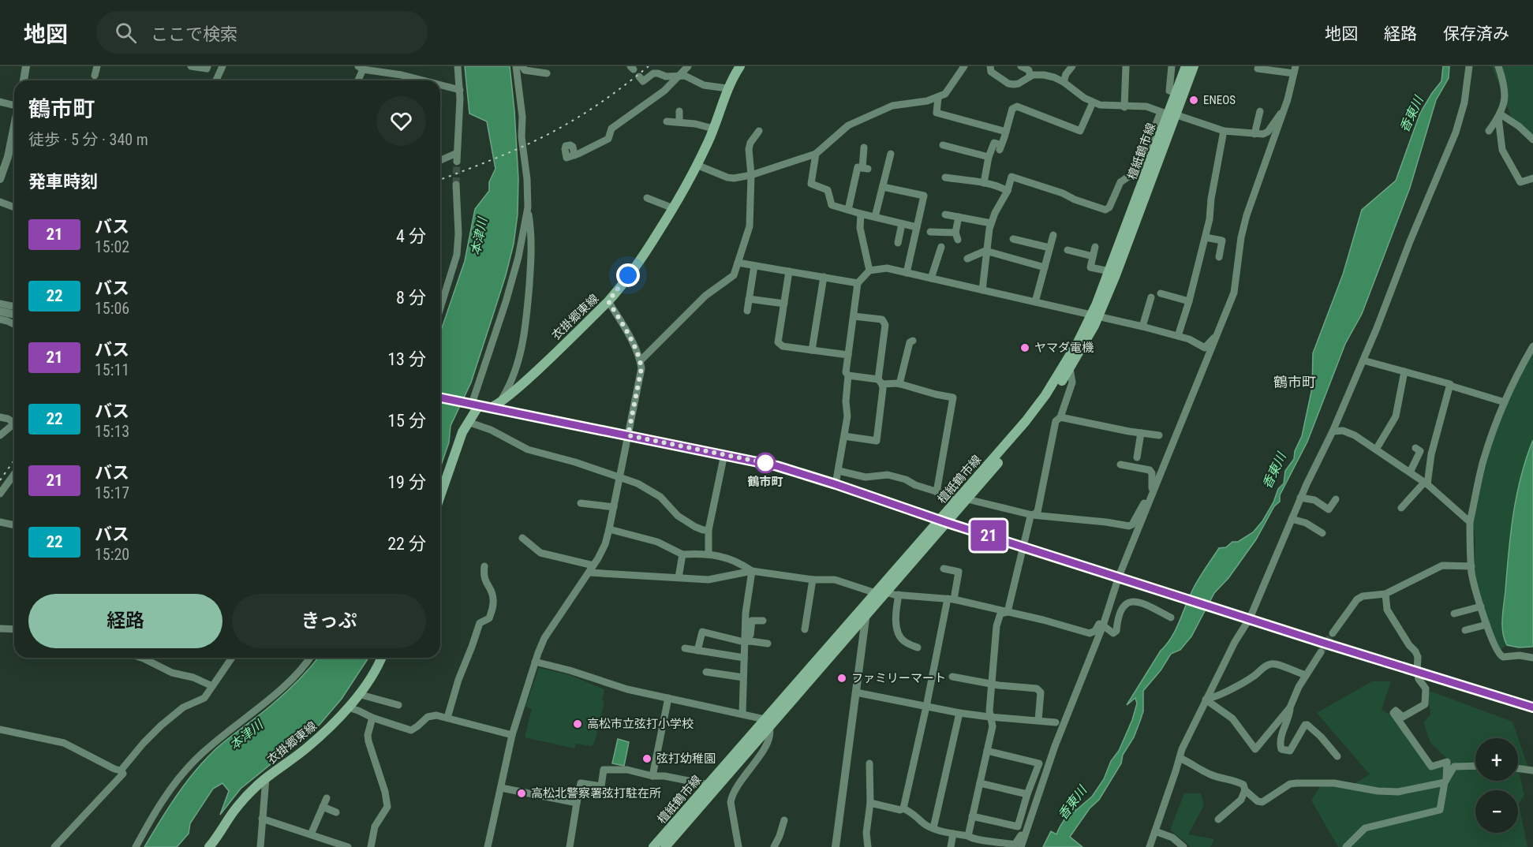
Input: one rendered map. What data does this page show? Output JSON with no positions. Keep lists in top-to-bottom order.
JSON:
{
  "streets": {
    "main road": ["檀紙鶴市線", "衣掛郷東線"]
  },
  "districts": ["鶴市町"],
  "water": ["香東川", "本津川"],
  "places": [
    "ENEOS",
    "ヤマダ電機",
    "鶴市町",
    "ファミリーマート",
    "高松市立弦打小学校",
    "弦打幼稚園",
    "高松北警察署弦打駐在所"
  ],
  "lines": ["bus line 21"],
  "page": {
    "header": "地図",
    "search": "ここで検索",
    "nav": ["地図", "経路", "保存済み"],
    "on_map": "21",
    "heading": [
      ["鶴市町", "徒歩 · 5 分 · 340 m"],
      "発車時刻"
    ],
    "list": [
      {
        "mark": "21",
        "name": "バス",
        "note": "15:02",
        "value": "4 分"
      },
      {
        "mark": "22",
        "name": "バス",
        "note": "15:06",
        "value": "8 分"
      },
      {
        "mark": "21",
        "name": "バス",
        "note": "15:11",
        "value": "13 分"
      },
      {
        "mark": "22",
        "name": "バス",
        "note": "15:13",
        "value": "15 分"
      },
      {
        "mark": "21",
        "name": "バス",
        "note": "15:17",
        "value": "19 分"
      },
      {
        "mark": "22",
        "name": "バス",
        "note": "15:20",
        "value": "22 分"
      }
    ],
    "buttons": ["経路", "きっぷ"],
    "map_buttons": ["+", "−"]
  }
}
